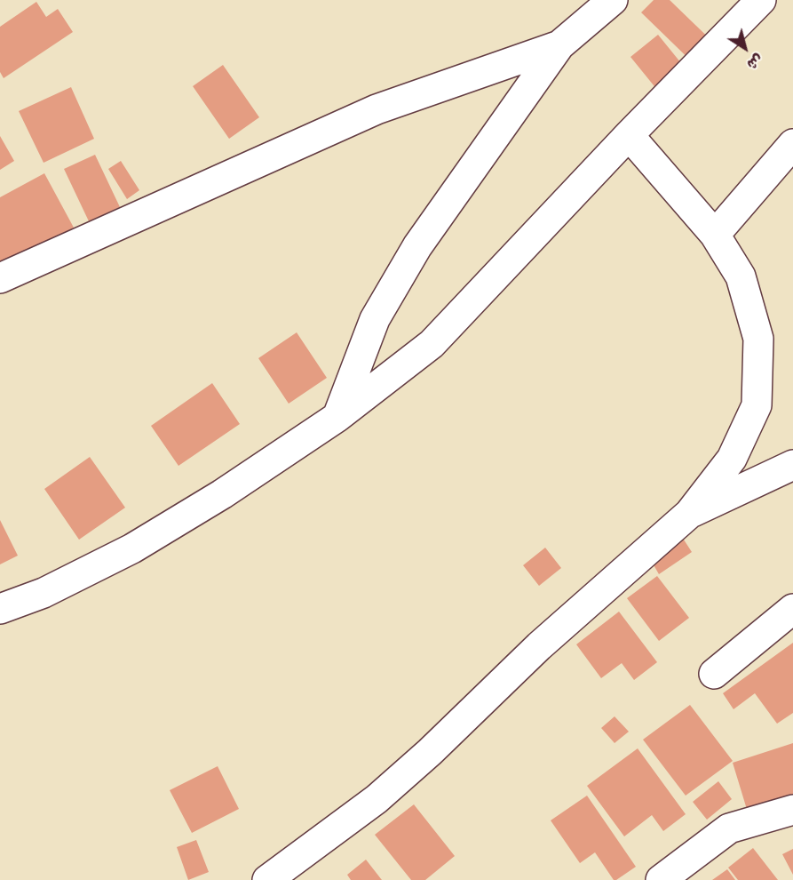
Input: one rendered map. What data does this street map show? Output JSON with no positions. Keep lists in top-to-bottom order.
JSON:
{
  "north": "bottom right"
}
